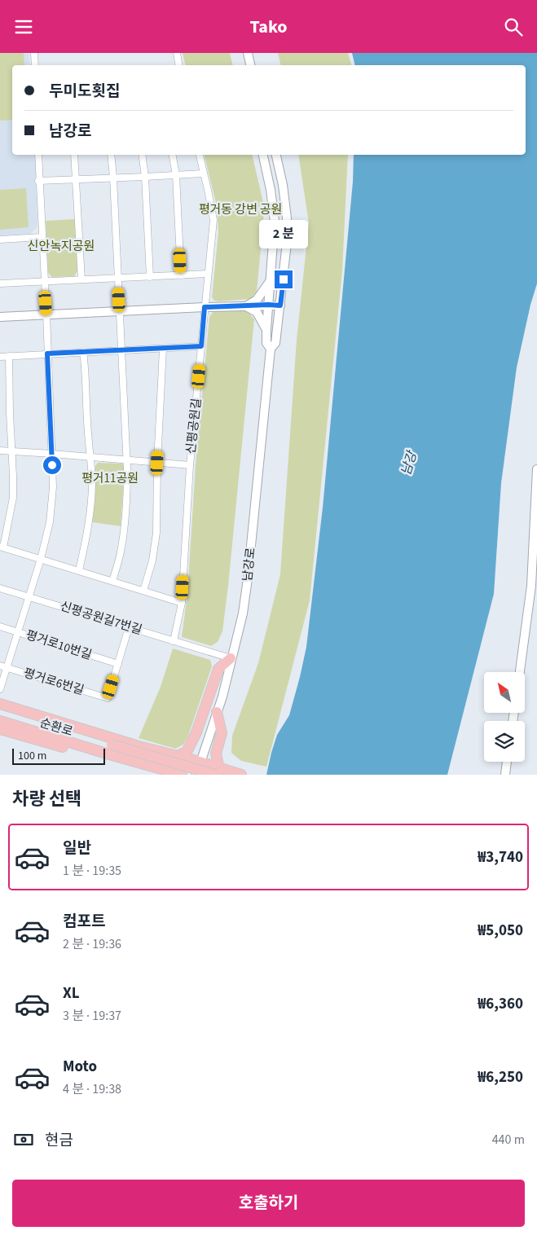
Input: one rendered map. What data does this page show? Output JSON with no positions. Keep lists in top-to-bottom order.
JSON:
{
  "streets": {
    "main road": ["순환로"],
    "street": [
      "신평공원길",
      "남강로",
      "신평공원길7번길",
      "평거로10번길",
      "평거로6번길"
    ]
  },
  "crossings": [
    ["신평공원길", "신평공원길7번길"],
    ["평거로10번길", "평거로6번길"]
  ],
  "water": ["남강"],
  "parks": ["평거동 강변 공원", "신안녹지공원", "평거11공원"],
  "scale_bar": "100 m",
  "north": "top left",
  "page": {
    "header": "Tako",
    "banner": ["두미도횟집", "남강로"],
    "bubble": "2 분",
    "scale": "100 m",
    "heading": "차량 선택",
    "list": [
      {
        "name": "일반",
        "note": "1 분 · 19:35",
        "value": "₩3,740"
      },
      {
        "name": "컴포트",
        "note": "2 분 · 19:36",
        "value": "₩5,050"
      },
      {
        "name": "XL",
        "note": "3 분 · 19:37",
        "value": "₩6,360"
      },
      {
        "name": "Moto",
        "note": "4 분 · 19:38",
        "value": "₩6,250"
      }
    ],
    "pay": ["현금", "440 m"],
    "buttons": "호출하기"
  }
}
